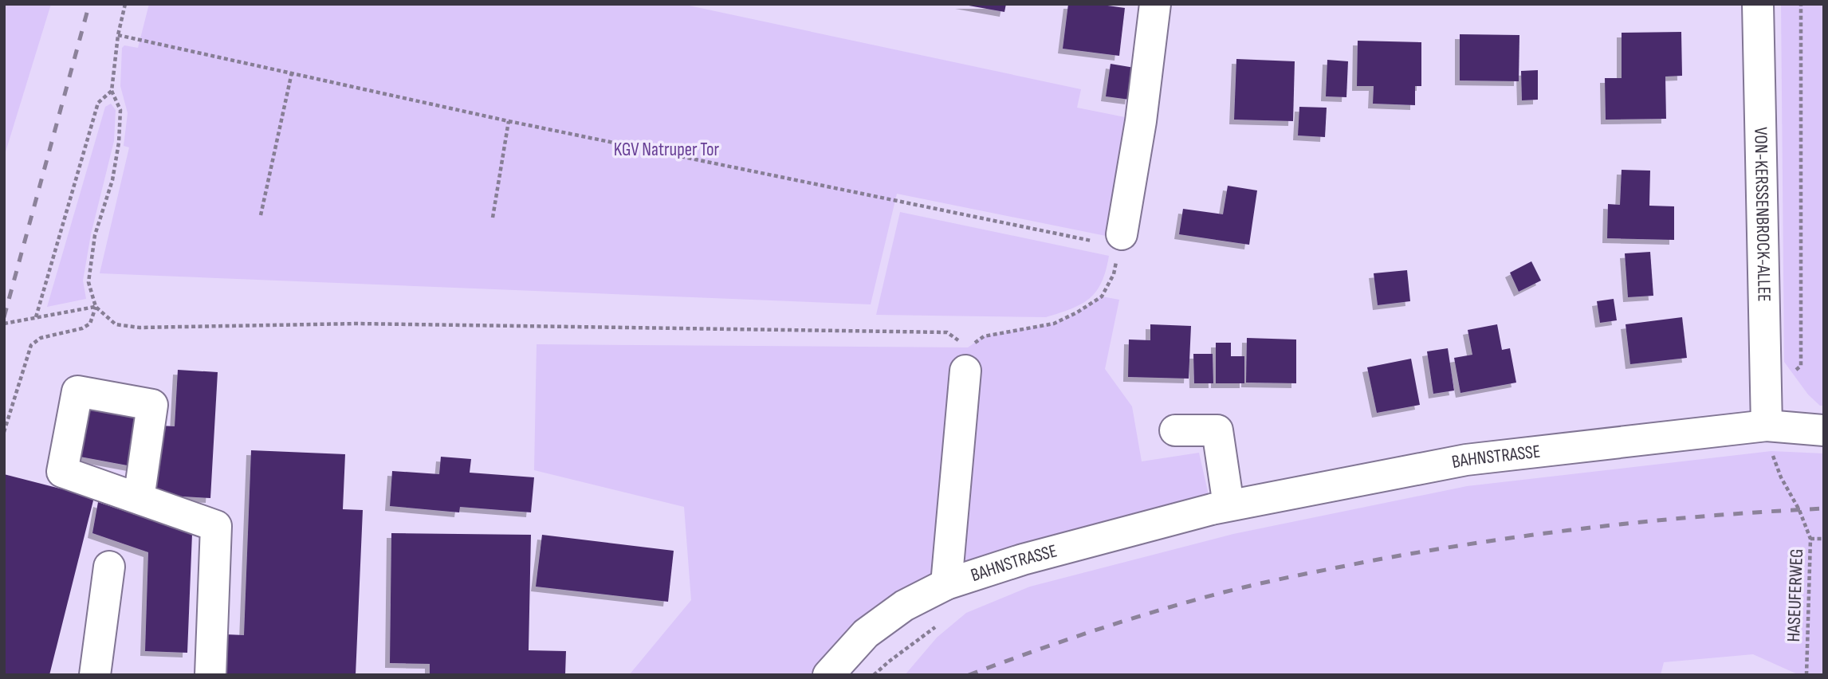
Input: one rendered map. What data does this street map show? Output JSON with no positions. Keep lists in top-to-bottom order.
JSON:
{
  "streets": {
    "street": ["VON-KERSSENBROCK-ALLEE", "BAHNSTRASSE"],
    "path": ["HASEUFERWEG"]
  },
  "crossings": [
    ["VON-KERSSENBROCK-ALLEE", "BAHNSTRASSE"],
    ["VON-KERSSENBROCK-ALLEE", "HASEUFERWEG"],
    ["BAHNSTRASSE", "HASEUFERWEG"]
  ],
  "parks": ["KGV Natruper Tor"]
}
